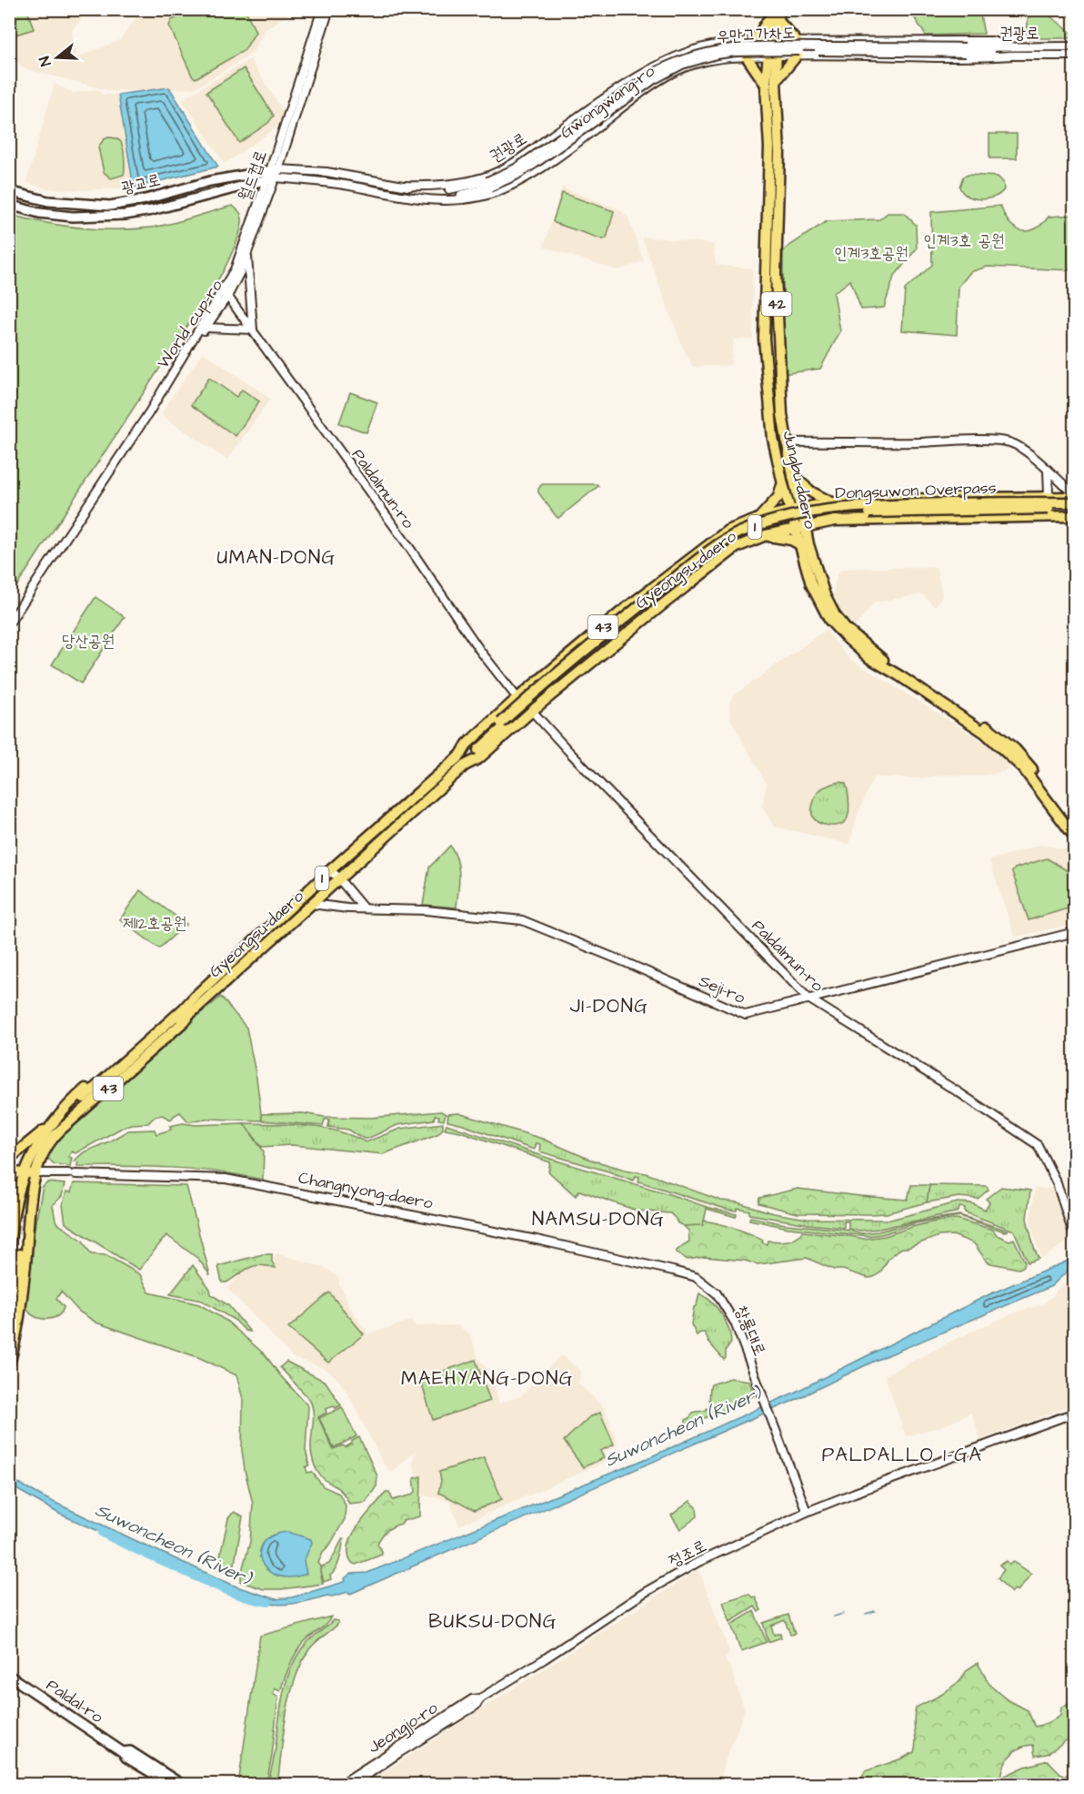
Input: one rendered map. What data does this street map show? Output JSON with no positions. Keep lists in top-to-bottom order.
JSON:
{
  "streets": {
    "main road": [
      "광교로",
      "42",
      "Jungbu-daero",
      "Dongsuwon Overpass",
      "1",
      "Gyeongsu-daero",
      "43",
      "Paldal-ro"
    ],
    "street": [
      "권광로",
      "우만고가차도",
      "Gwongwang-ro",
      "월드컵로",
      "World cup-ro",
      "Paldalmun-ro",
      "Seji-ro",
      "창룡대로",
      "정조로",
      "Jeongjo-ro"
    ]
  },
  "crossings": [
    ["권광로", "우만고가차도"],
    ["권광로", "Gwongwang-ro"],
    ["권광로", "월드컵로"],
    ["권광로", "광교로"],
    ["권광로", "World cup-ro"],
    ["권광로", "Jungbu-daero"],
    ["우만고가차도", "Gwongwang-ro"],
    ["Gwongwang-ro", "월드컵로"],
    ["Gwongwang-ro", "광교로"],
    ["Gwongwang-ro", "World cup-ro"],
    ["Gwongwang-ro", "Jungbu-daero"],
    ["월드컵로", "광교로"],
    ["월드컵로", "World cup-ro"],
    ["월드컵로", "Paldalmun-ro"],
    ["광교로", "World cup-ro"],
    ["World cup-ro", "Paldalmun-ro"],
    ["Jungbu-daero", "Gyeongsu-daero"],
    ["Jungbu-daero", "43"],
    ["Paldalmun-ro", "Gyeongsu-daero"],
    ["Paldalmun-ro", "Seji-ro"],
    ["Dongsuwon Overpass", "Gyeongsu-daero"],
    ["Gyeongsu-daero", "43"],
    ["Gyeongsu-daero", "Seji-ro"],
    ["43", "창룡대로"],
    ["창룡대로", "정조로"],
    ["정조로", "Jeongjo-ro"]
  ],
  "districts": [
    "UMAN-DONG",
    "JI-DONG",
    "NAMSU-DONG",
    "MAEHYANG-DONG",
    "PALDALLO 1-GA",
    "BUKSU-DONG"
  ],
  "water": ["Suwoncheon (River)"],
  "parks": [
    "인계3호 공원",
    "인계3호공원",
    "당산공원",
    "제12호공원"
  ],
  "north": "left"
}
